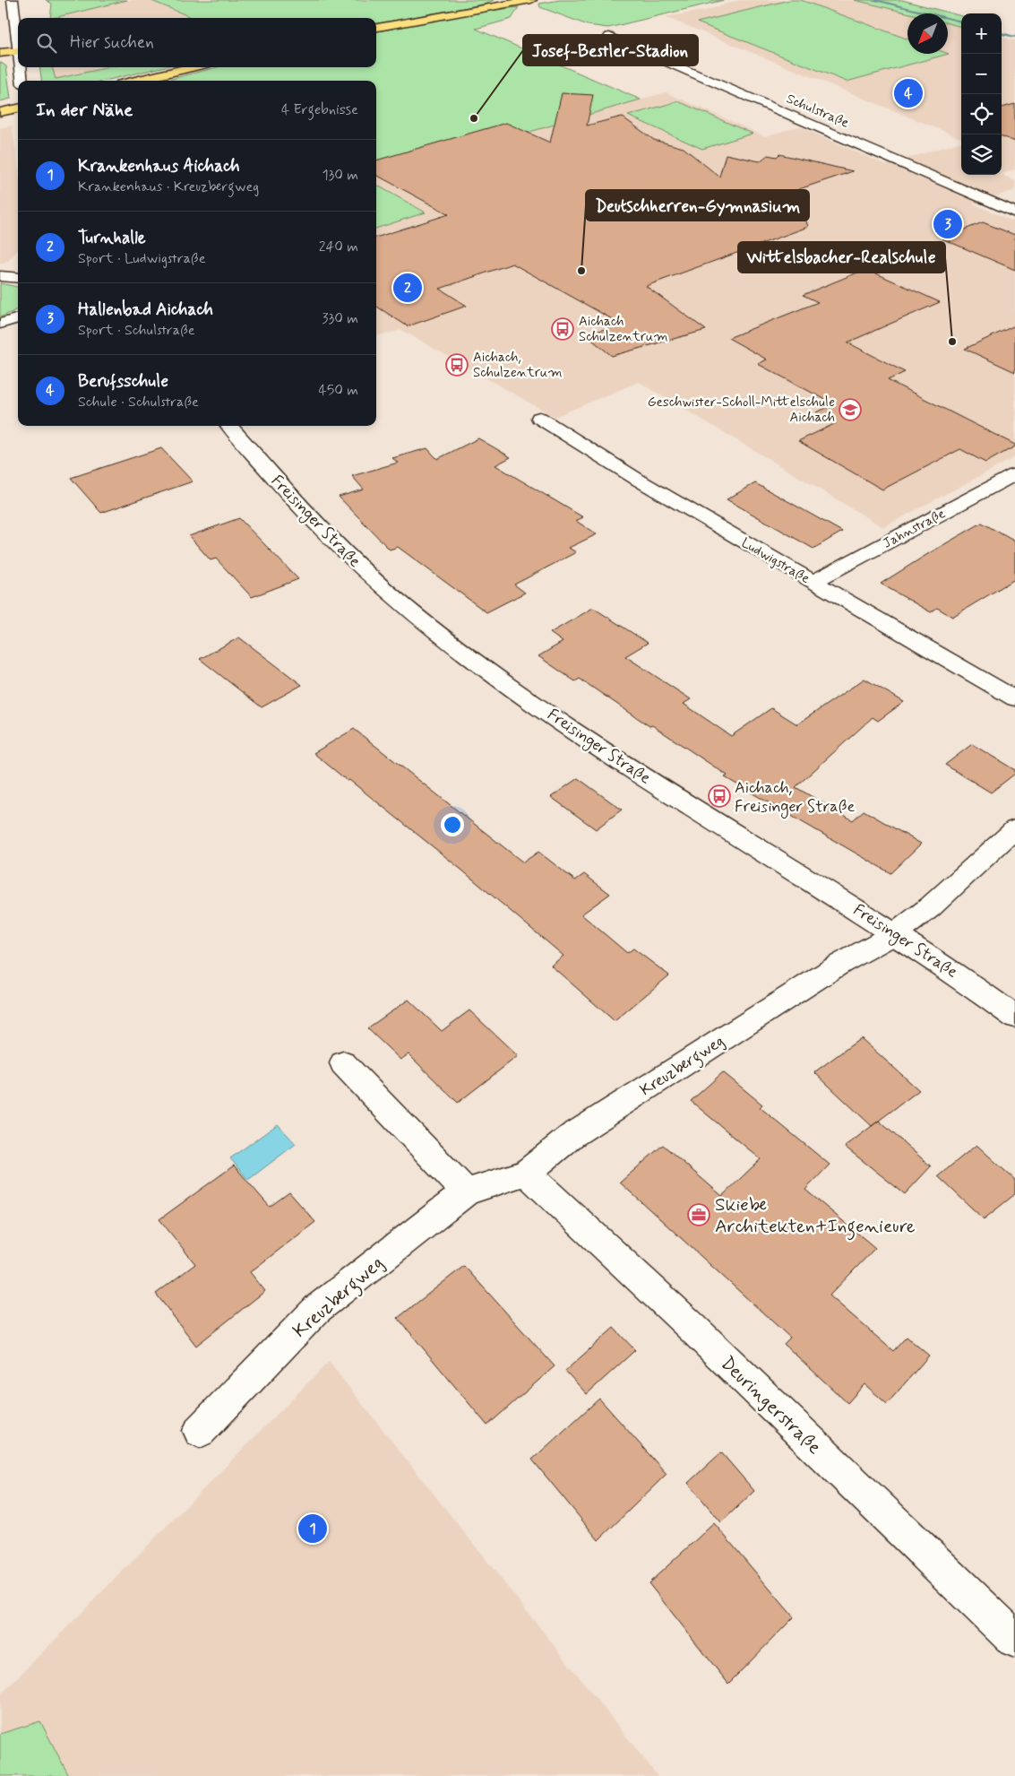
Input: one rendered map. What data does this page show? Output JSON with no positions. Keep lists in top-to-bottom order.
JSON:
{
  "streets": {
    "street": [
      "Schulstraße",
      "Freisinger Straße",
      "Jahnstraße",
      "Ludwigstraße",
      "Kreuzbergweg",
      "Deuringerstraße"
    ]
  },
  "crossings": [
    ["Freisinger Straße", "Kreuzbergweg"],
    ["Jahnstraße", "Ludwigstraße"],
    ["Kreuzbergweg", "Deuringerstraße"]
  ],
  "places": {
    "other": ["Josef-Bestler-Stadion", "Deutschherren-Gymnasium", "Wittelsbacher-Realschule"],
    "bus stop": ["Aichach Schulzentrum", "Aichach, Schulzentrum", "Aichach, Freisinger Straße"],
    "school or university": ["Geschwister-Scholl-Mittelschule Aichach"],
    "office": ["Skiebe Architekten+Ingenieure"]
  },
  "north": "bottom left",
  "page": {
    "map_buttons": ["+", "−"],
    "search": "Hier suchen",
    "pins": [
      "4",
      "3",
      "2",
      "1"
    ],
    "heading": ["In der Nähe", "4 Ergebnisse"],
    "list": [
      {
        "mark": "1",
        "name": "Krankenhaus Aichach",
        "note": "Krankenhaus · Kreuzbergweg",
        "value": "130 m"
      },
      {
        "mark": "2",
        "name": "Turnhalle",
        "note": "Sport · Ludwigstraße",
        "value": "240 m"
      },
      {
        "mark": "3",
        "name": "Hallenbad Aichach",
        "note": "Sport · Schulstraße",
        "value": "330 m"
      },
      {
        "mark": "4",
        "name": "Berufsschule",
        "note": "Schule · Schulstraße",
        "value": "450 m"
      }
    ]
  }
}
